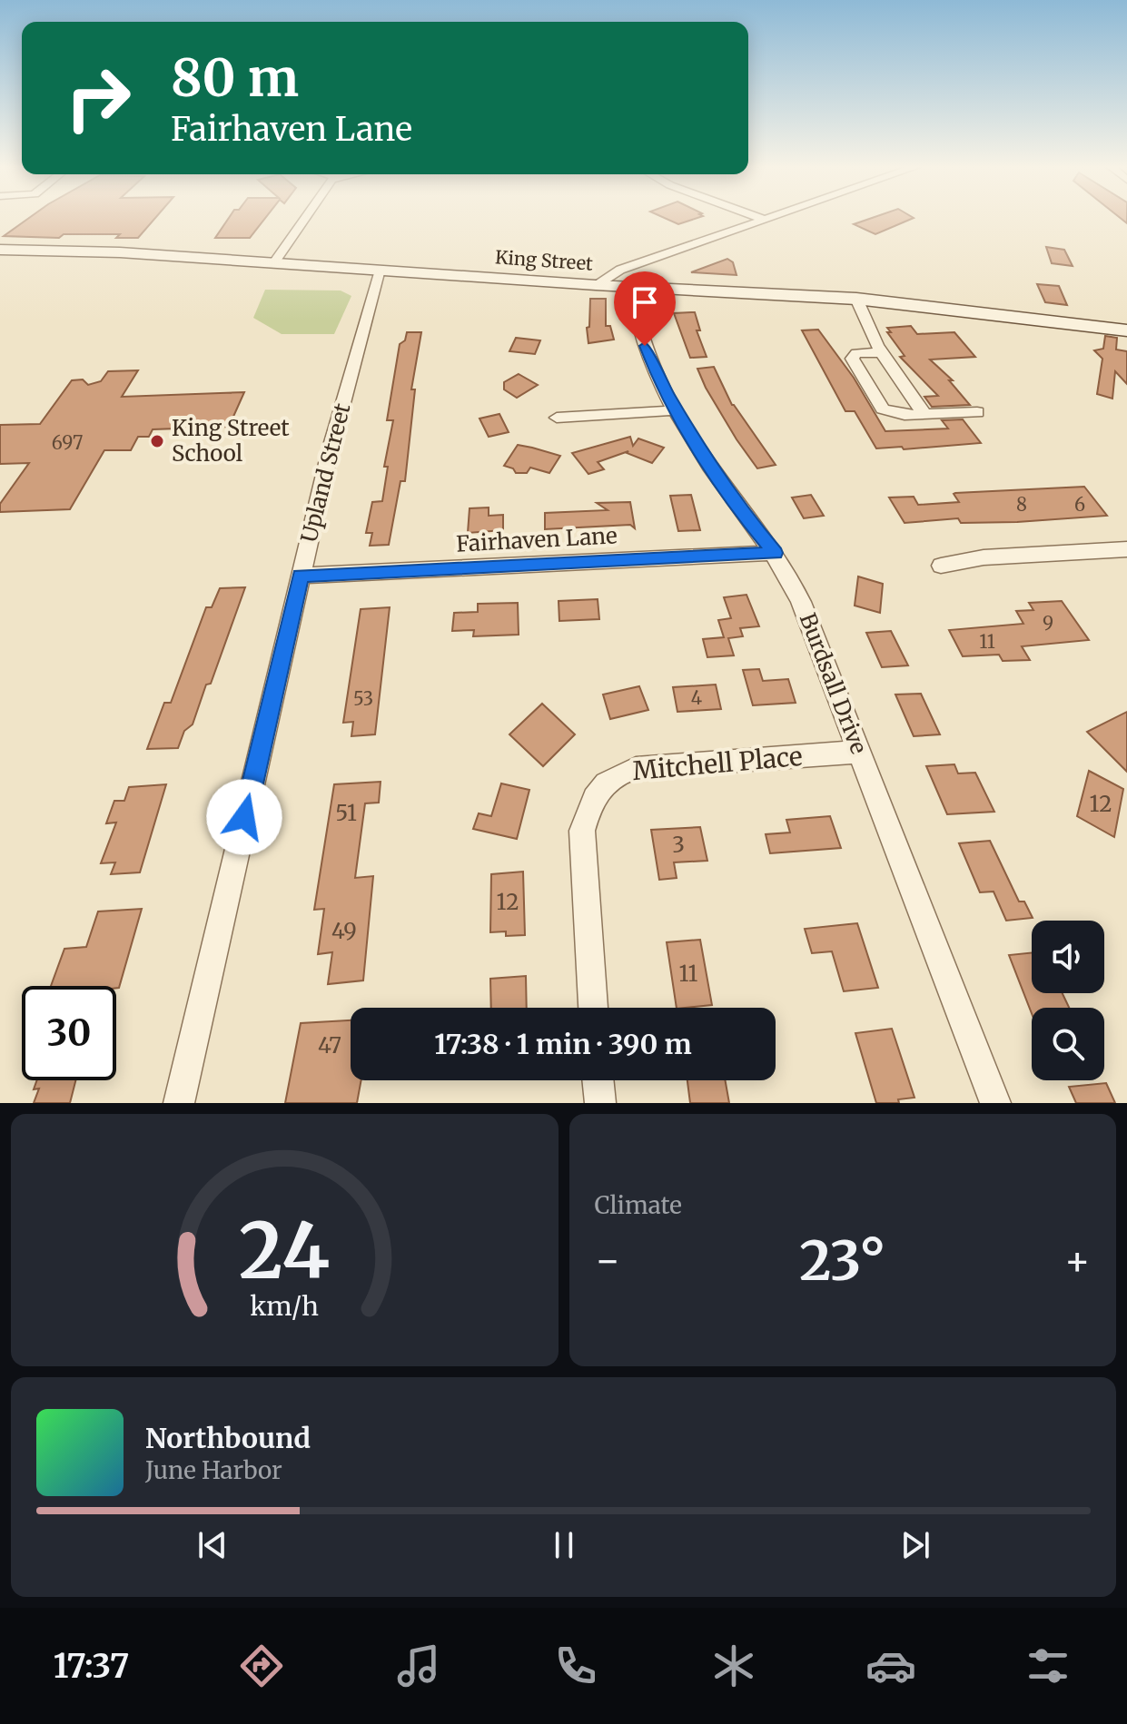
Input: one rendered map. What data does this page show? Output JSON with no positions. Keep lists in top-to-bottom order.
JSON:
{
  "streets": {
    "main road": ["King Street"],
    "street": [
      "Upland Street",
      "Fairhaven Lane",
      "Burdsall Drive",
      "Mitchell Place"
    ]
  },
  "crossings": [
    ["King Street", "Upland Street"],
    ["King Street", "Burdsall Drive"],
    ["Upland Street", "Fairhaven Lane"],
    ["Fairhaven Lane", "Burdsall Drive"],
    ["Burdsall Drive", "Mitchell Place"]
  ],
  "places": ["King Street School"],
  "house_numbers": [
    "697",
    "8",
    "6",
    "9",
    "11",
    "4",
    "53",
    "12",
    "51",
    "3",
    "12",
    "49",
    "11",
    "47"
  ],
  "page": {
    "turn": ["80 m", "Fairhaven Lane"],
    "limit": "30",
    "trip": "17:38 · 1 min · 390 m",
    "tile": "Climate",
    "heat": ["−", "23°", "+"],
    "song": ["Northbound", "June Harbor"],
    "tabs": "17:37",
    "gauge": ["24", "km/h"]
  }
}
